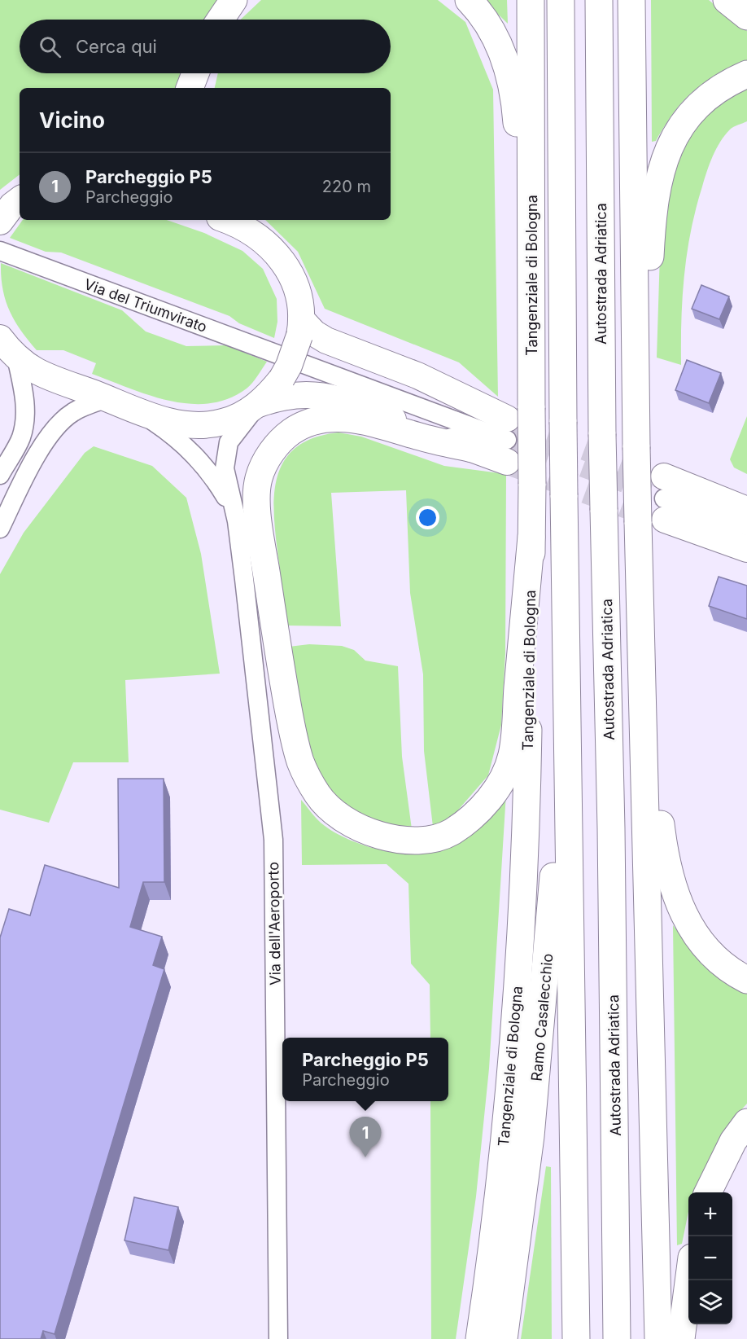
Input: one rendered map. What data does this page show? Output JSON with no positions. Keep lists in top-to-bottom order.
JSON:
{
  "streets": {
    "highway": ["Autostrada Adriatica", "Tangenziale di Bologna", "Ramo Casalecchio"],
    "street": ["Via del Triumvirato", "Via dell'Aeroporto"]
  },
  "page": {
    "search": "Cerca qui",
    "heading": "Vicino",
    "list": [
      {
        "mark": "1",
        "name": "Parcheggio P5",
        "note": "Parcheggio",
        "value": "220 m"
      }
    ],
    "popup": ["Parcheggio P5", "Parcheggio"],
    "pins": "1",
    "map_buttons": ["+", "−"]
  }
}
